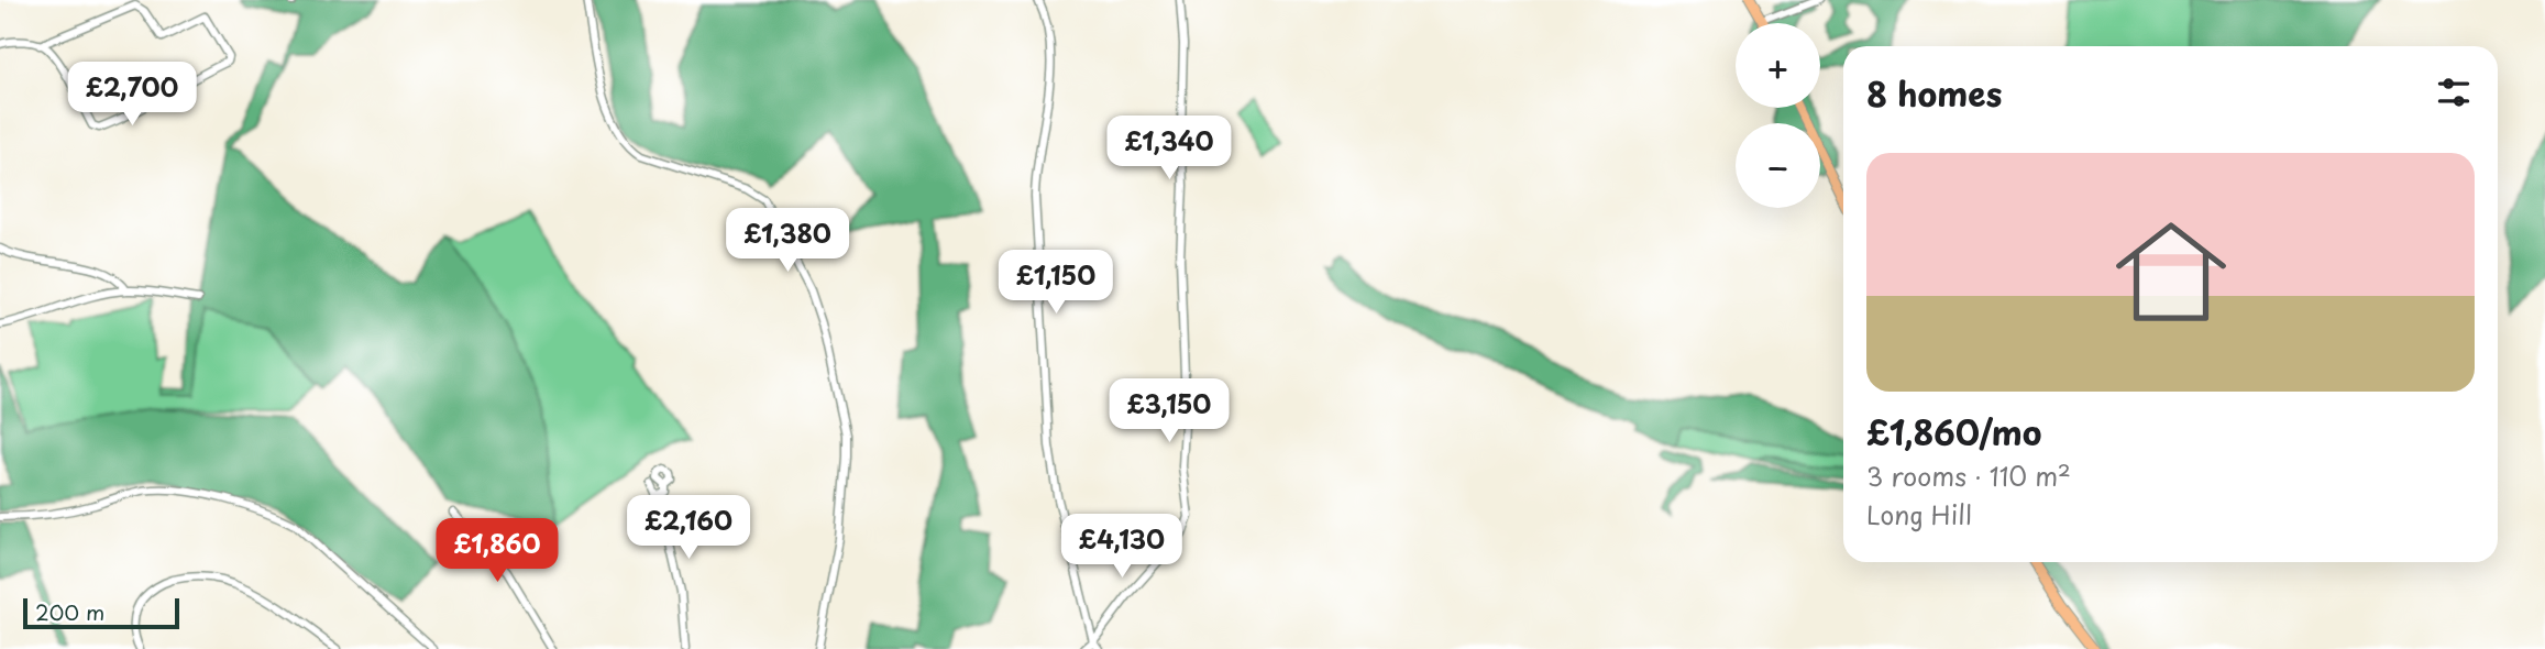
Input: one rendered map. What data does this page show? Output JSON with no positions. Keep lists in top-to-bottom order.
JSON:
{
  "scale_bar": "200 m",
  "page": {
    "map_buttons": ["+", "−"],
    "heading": "8 homes",
    "price": [
      "£2,700",
      "£1,340",
      "£1,380",
      "£1,150",
      "£3,150",
      "£2,160",
      "£4,130",
      "£1,860"
    ],
    "list": [
      {
        "name": "£1,860/mo",
        "note": "3 rooms · 110 m² · Long Hill"
      }
    ],
    "scale": "200 m"
  }
}
